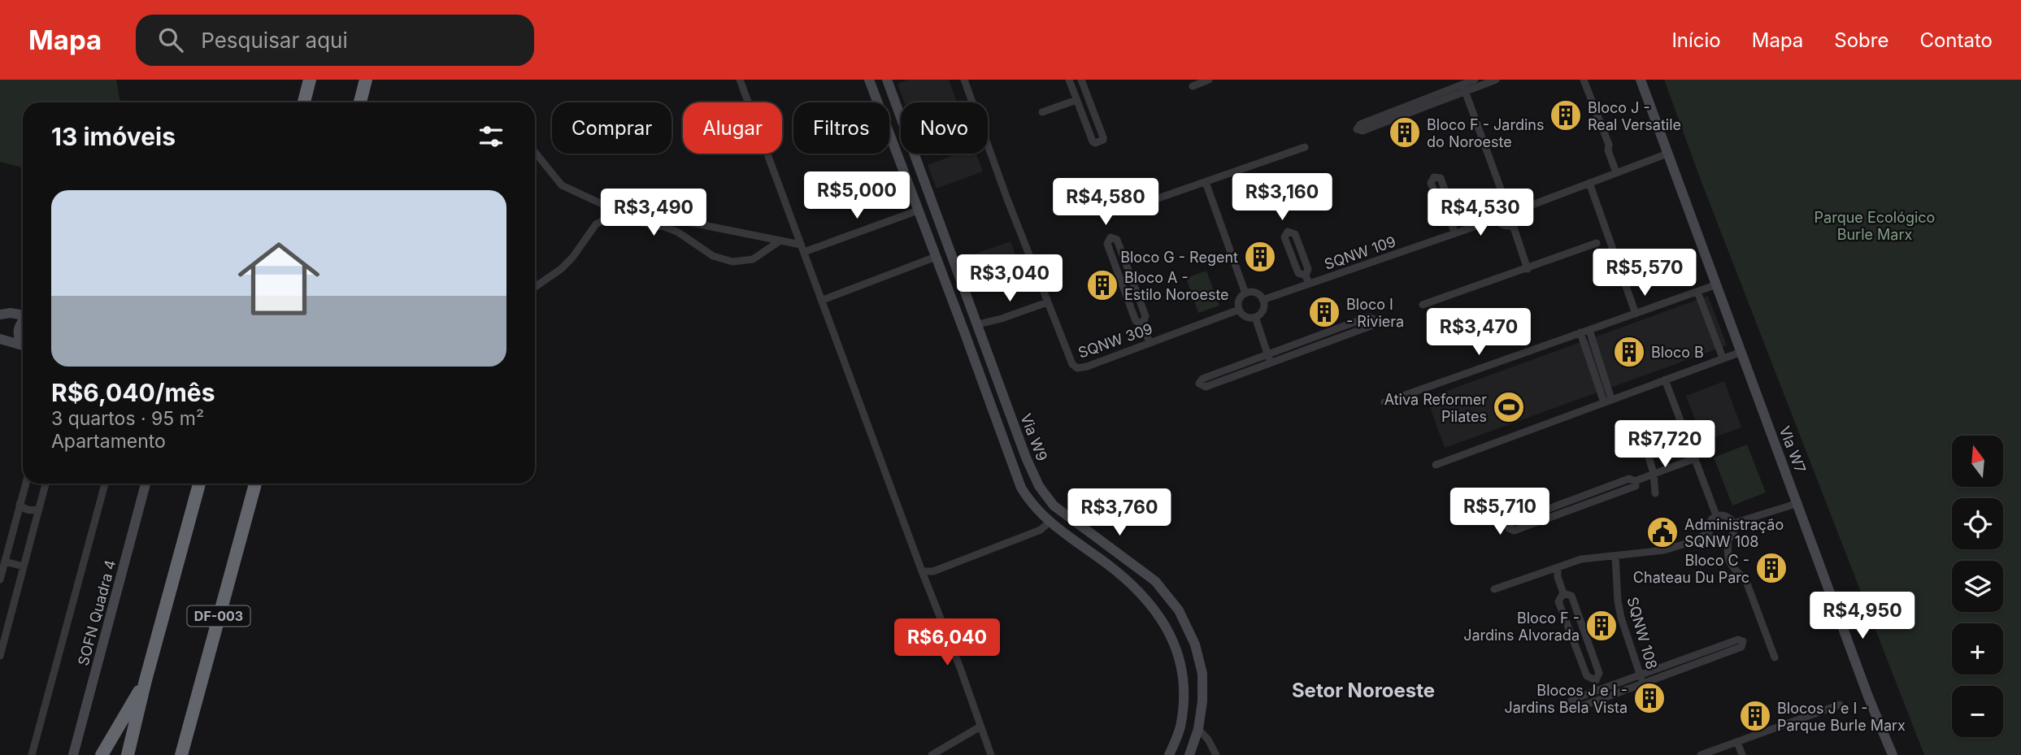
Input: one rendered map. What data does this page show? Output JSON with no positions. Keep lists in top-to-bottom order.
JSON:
{
  "streets": {
    "highway": ["DF-003"],
    "street": [
      "SQNW 109",
      "SQNW 309",
      "Via W9",
      "Vla W7",
      "SOFN Quadra 4",
      "SQNW 108"
    ]
  },
  "crossings": [
    ["SQNW 109", "SQNW 309"]
  ],
  "districts": ["Setor Noroeste"],
  "parks": ["Parque Ecológico Burle Marx"],
  "places": {
    "building": [
      "Bloco J - Real Versatile",
      "Bloco F - Jardins do Noroeste",
      "Bloco G - Regent",
      "Bloco A - Estilo Noroeste",
      "Bloco I - Riviera",
      "Bloco B",
      "Bloco C - Chateau Du Parc",
      "Bloco F - Jardins Alvorada",
      "Blocos J e I - Jardins Bela Vista",
      "Blocos J e I - Parque Burle Marx"
    ],
    "sports": ["Ativa Reformer Pilates"],
    "public building": ["Administração SQNW 108"]
  },
  "north": "top",
  "page": {
    "header": "Mapa",
    "search": "Pesquisar aqui",
    "nav": [
      "Início",
      "Mapa",
      "Sobre",
      "Contato"
    ],
    "chip": [
      "Comprar",
      "Alugar",
      "Filtros",
      "Novo"
    ],
    "heading": "13 imóveis",
    "list": [
      {
        "name": "R$6,040/mês",
        "note": "3 quartos · 95 m² · Apartamento"
      }
    ],
    "price": [
      "R$5,000",
      "R$3,160",
      "R$4,580",
      "R$3,490",
      "R$4,530",
      "R$5,570",
      "R$3,040",
      "R$3,470",
      "R$7,720",
      "R$5,710",
      "R$3,760",
      "R$4,950",
      "R$6,040"
    ],
    "map_buttons": ["+", "−"]
  }
}
